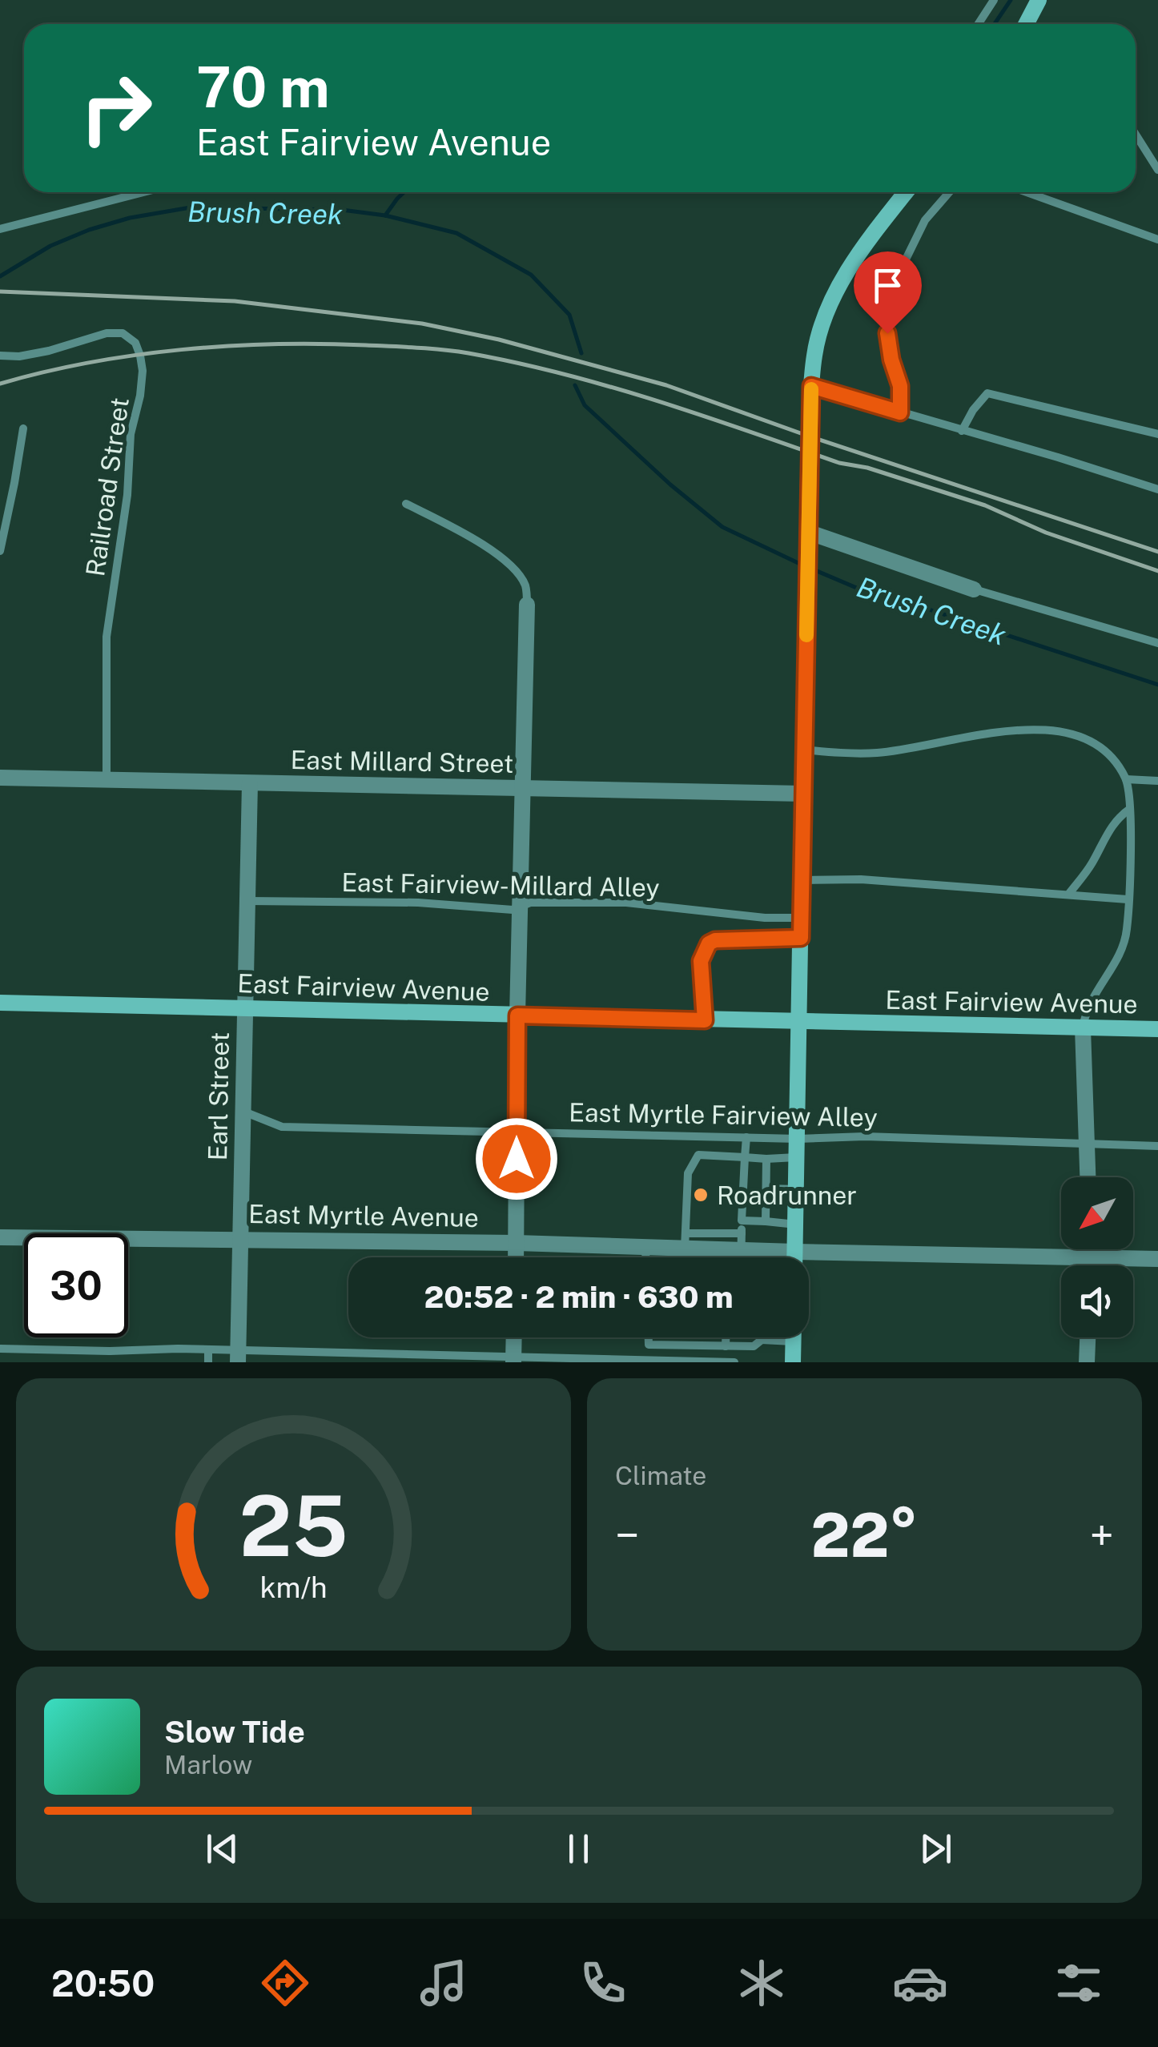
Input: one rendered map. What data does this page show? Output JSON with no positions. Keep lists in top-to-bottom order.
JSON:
{
  "streets": {
    "street": [
      "East Millard Street",
      "East Fairview Avenue",
      "Earl Street",
      "East Myrtle Avenue"
    ],
    "lane": ["Railroad Street", "East Fairview-Millard Alley", "East Myrtle Fairview Alley"]
  },
  "crossings": [
    ["Railroad Street", "East Millard Street"],
    ["East Millard Street", "Earl Street"],
    ["East Fairview-Millard Alley", "Earl Street"],
    ["East Fairview Avenue", "Earl Street"],
    ["Earl Street", "East Myrtle Fairview Alley"],
    ["Earl Street", "East Myrtle Avenue"]
  ],
  "water": ["Brush Creek"],
  "places": ["Roadrunner"],
  "north": "bottom left",
  "page": {
    "turn": ["70 m", "East Fairview Avenue"],
    "limit": "30",
    "trip": "20:52 · 2 min · 630 m",
    "tile": "Climate",
    "heat": ["−", "22°", "+"],
    "song": ["Slow Tide", "Marlow"],
    "tabs": "20:50",
    "gauge": ["25", "km/h"]
  }
}
